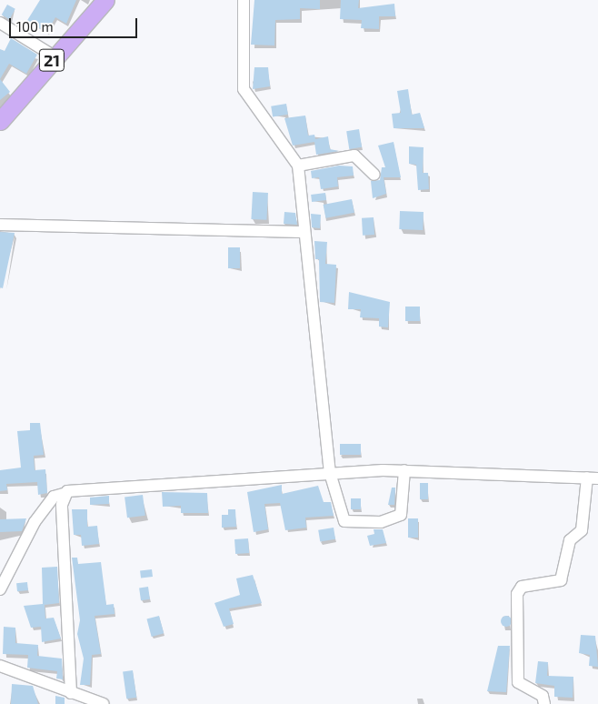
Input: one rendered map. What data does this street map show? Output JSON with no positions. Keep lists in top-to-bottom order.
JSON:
{
  "streets": {
    "highway": ["21"]
  },
  "scale_bar": "100 m"
}
